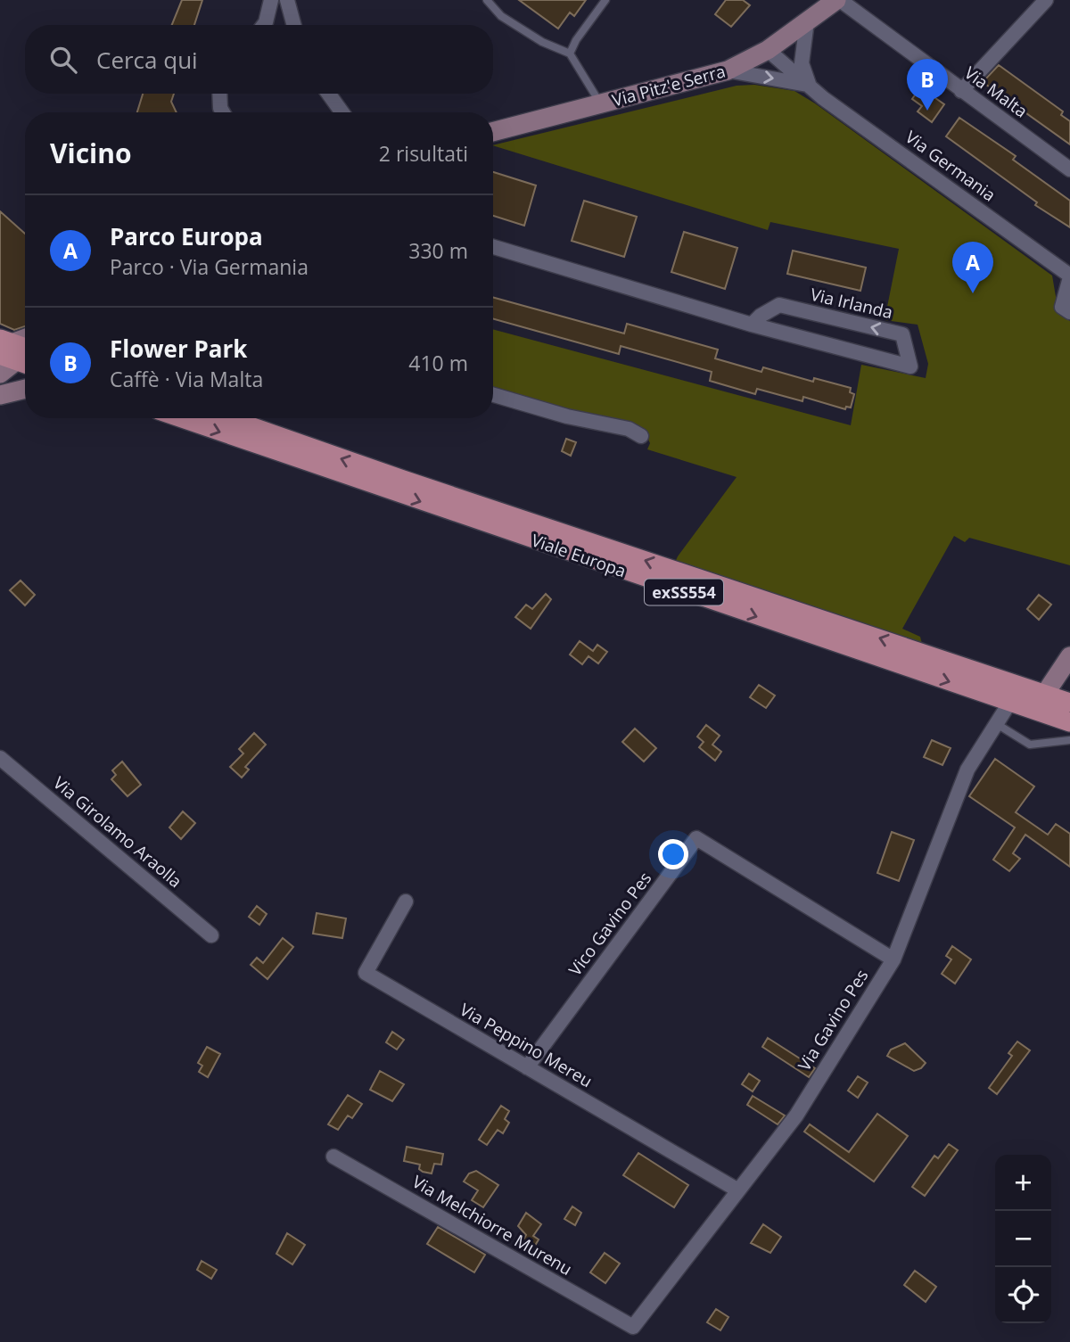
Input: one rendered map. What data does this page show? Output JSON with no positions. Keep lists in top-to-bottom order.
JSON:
{
  "streets": {
    "main road": ["Viale Europa", "exSS554"],
    "street": [
      "Via Pitz'e Serra",
      "Via Malta",
      "Via Germania",
      "Via Irlanda",
      "Via Girolamo Araolla",
      "Vico Gavino Pes",
      "Via Gavino Pes",
      "Via Peppino Mereu",
      "Via Melchiorre Murenu"
    ]
  },
  "crossings": [
    ["Via Pitz'e Serra", "Via Malta"],
    ["Via Pitz'e Serra", "Via Germania"],
    ["Viale Europa", "Via Gavino Pes"],
    ["Vico Gavino Pes", "Via Gavino Pes"],
    ["Vico Gavino Pes", "Via Peppino Mereu"],
    ["Via Gavino Pes", "Via Peppino Mereu"],
    ["Via Gavino Pes", "Via Melchiorre Murenu"]
  ],
  "page": {
    "search": "Cerca qui",
    "pins": ["B", "A"],
    "heading": ["Vicino", "2 risultati"],
    "list": [
      {
        "mark": "A",
        "name": "Parco Europa",
        "note": "Parco · Via Germania",
        "value": "330 m"
      },
      {
        "mark": "B",
        "name": "Flower Park",
        "note": "Caffè · Via Malta",
        "value": "410 m"
      }
    ],
    "map_buttons": ["+", "−"]
  }
}
